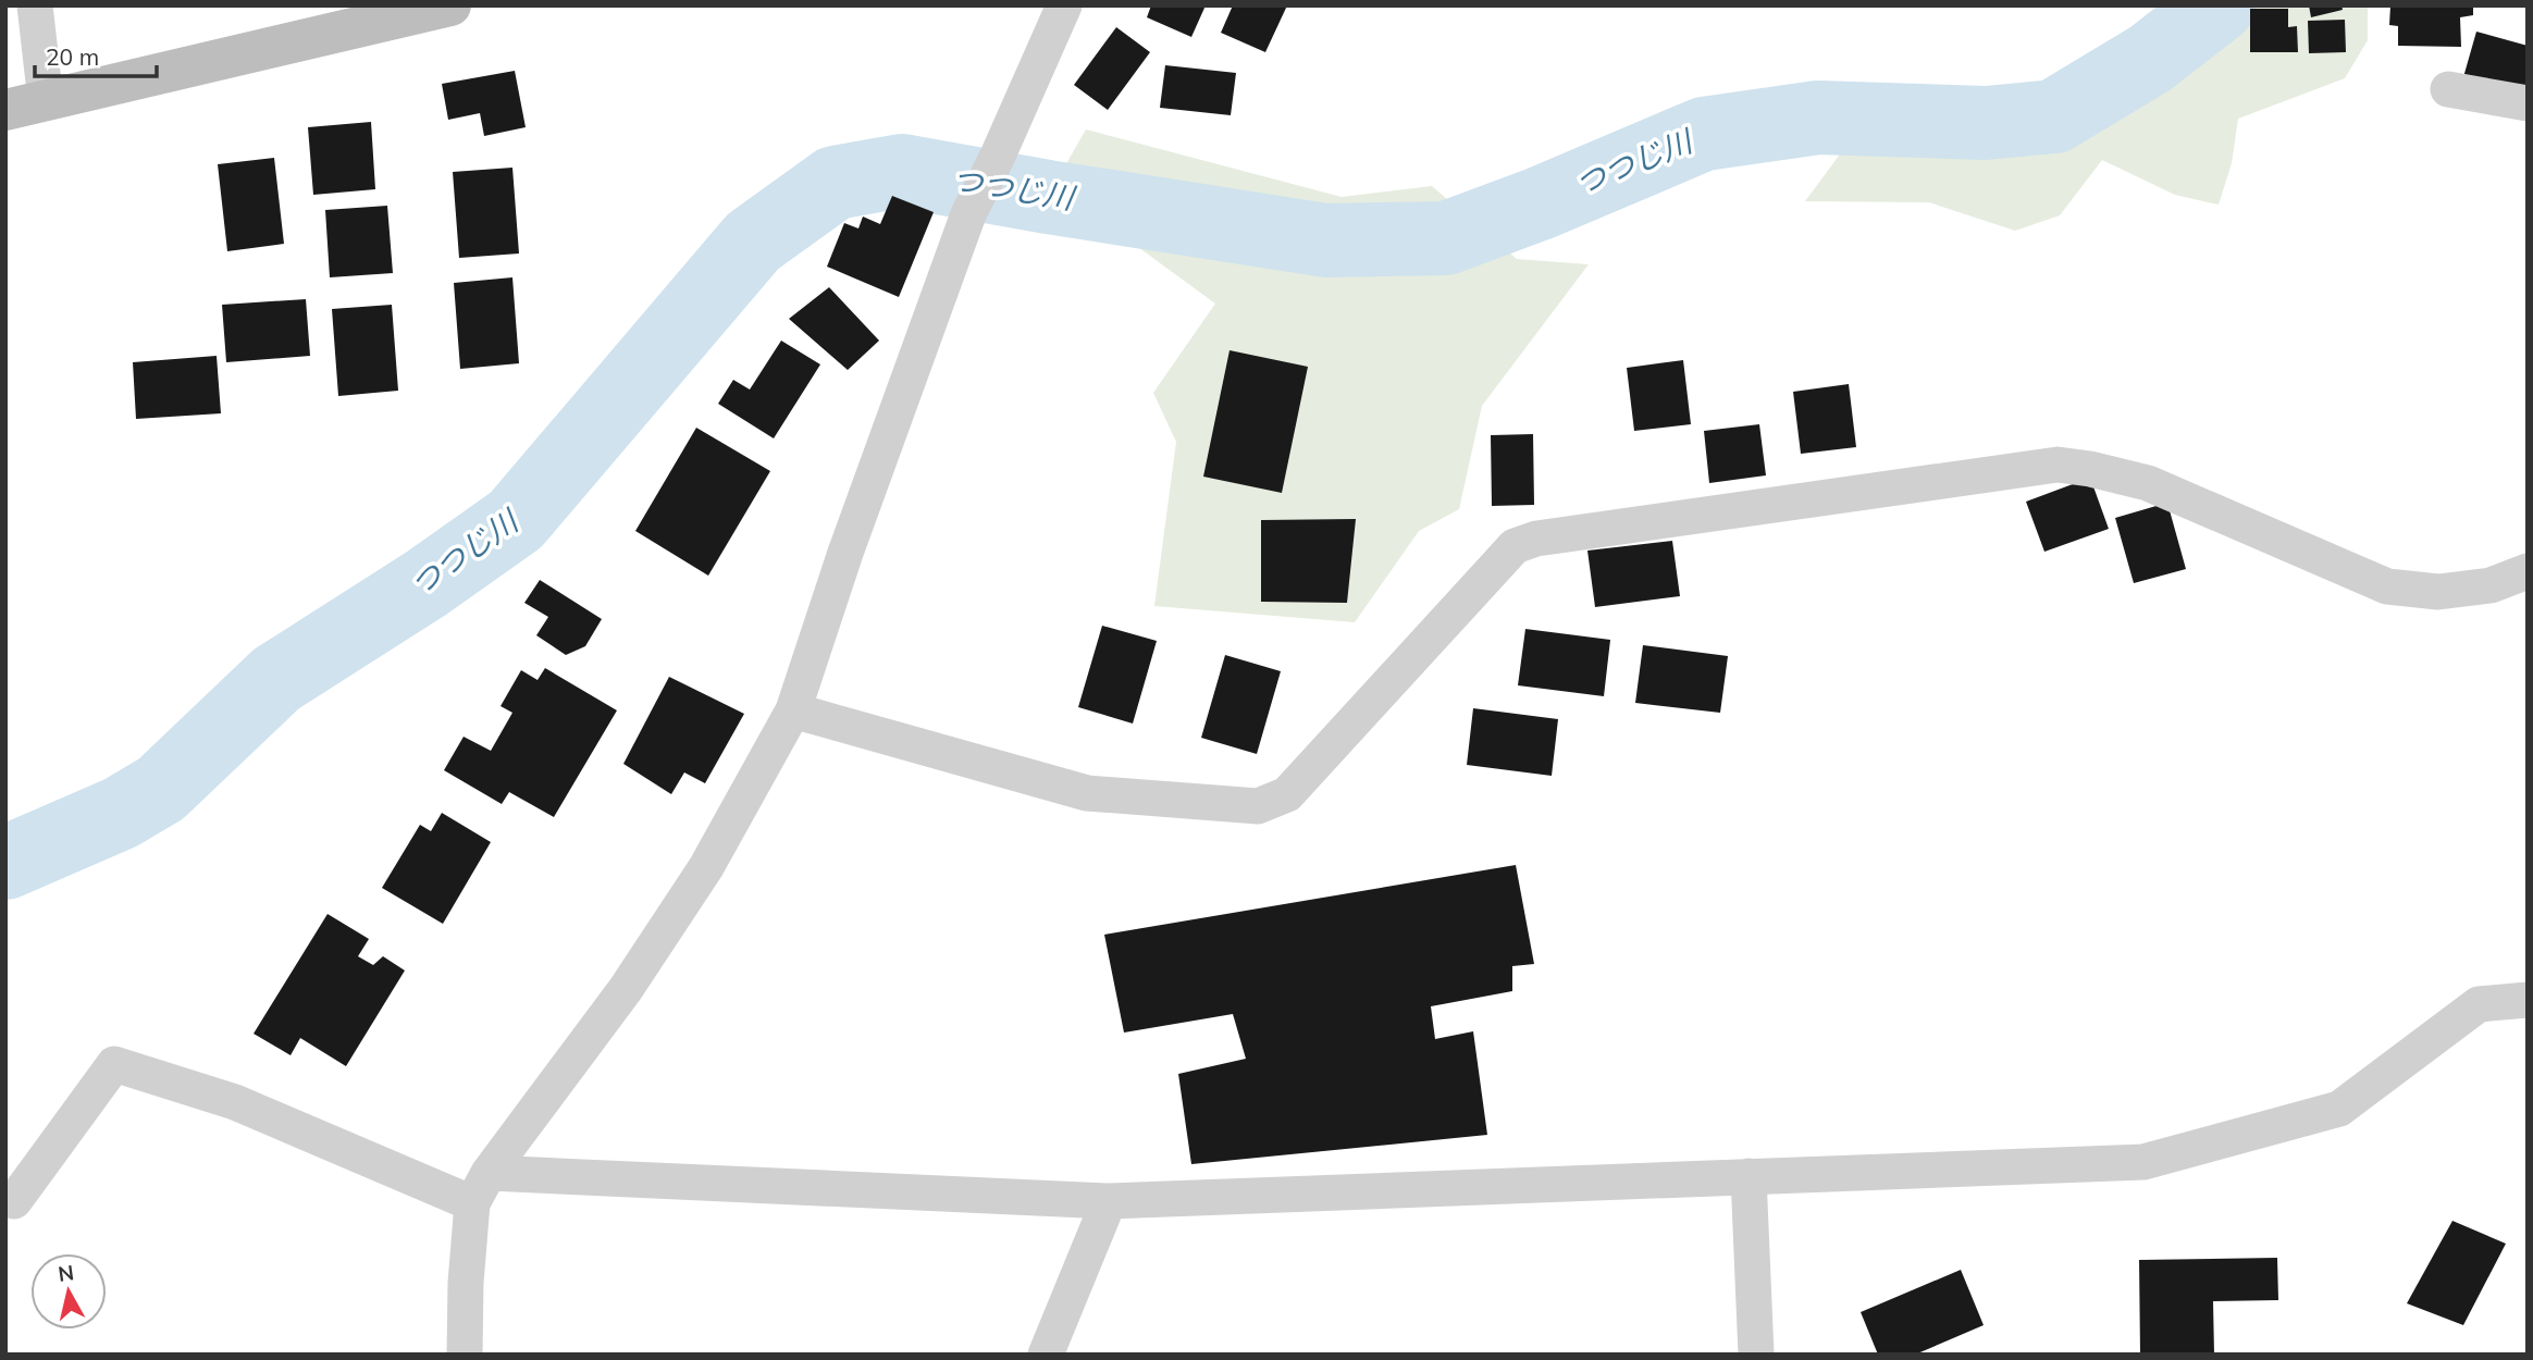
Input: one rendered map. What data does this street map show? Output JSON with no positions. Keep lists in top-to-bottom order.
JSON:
{
  "water": ["つつじ川"],
  "scale_bar": "20 m",
  "north": "top"
}
